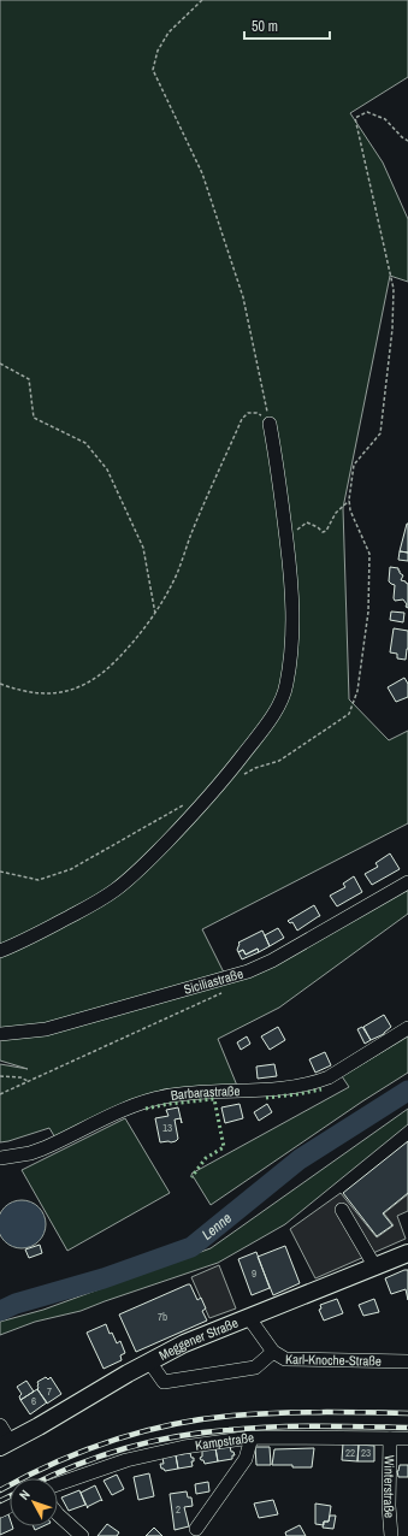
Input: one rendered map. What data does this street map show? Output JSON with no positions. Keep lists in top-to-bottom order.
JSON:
{
  "streets": {
    "main road": ["Meggener Straße"],
    "street": [
      "Siciliastraße",
      "Barbarastraße",
      "Karl-Knoche-Straße",
      "Kampstraße",
      "Winterstraße"
    ]
  },
  "crossings": [
    ["Meggener Straße", "Karl-Knoche-Straße"],
    ["Kampstraße", "Winterstraße"]
  ],
  "water": ["Lenne"],
  "house_numbers": [
    "13",
    "9",
    "7b",
    "7",
    "6",
    "22",
    "23",
    "2"
  ],
  "scale_bar": "50 m",
  "north": "top left"
}
